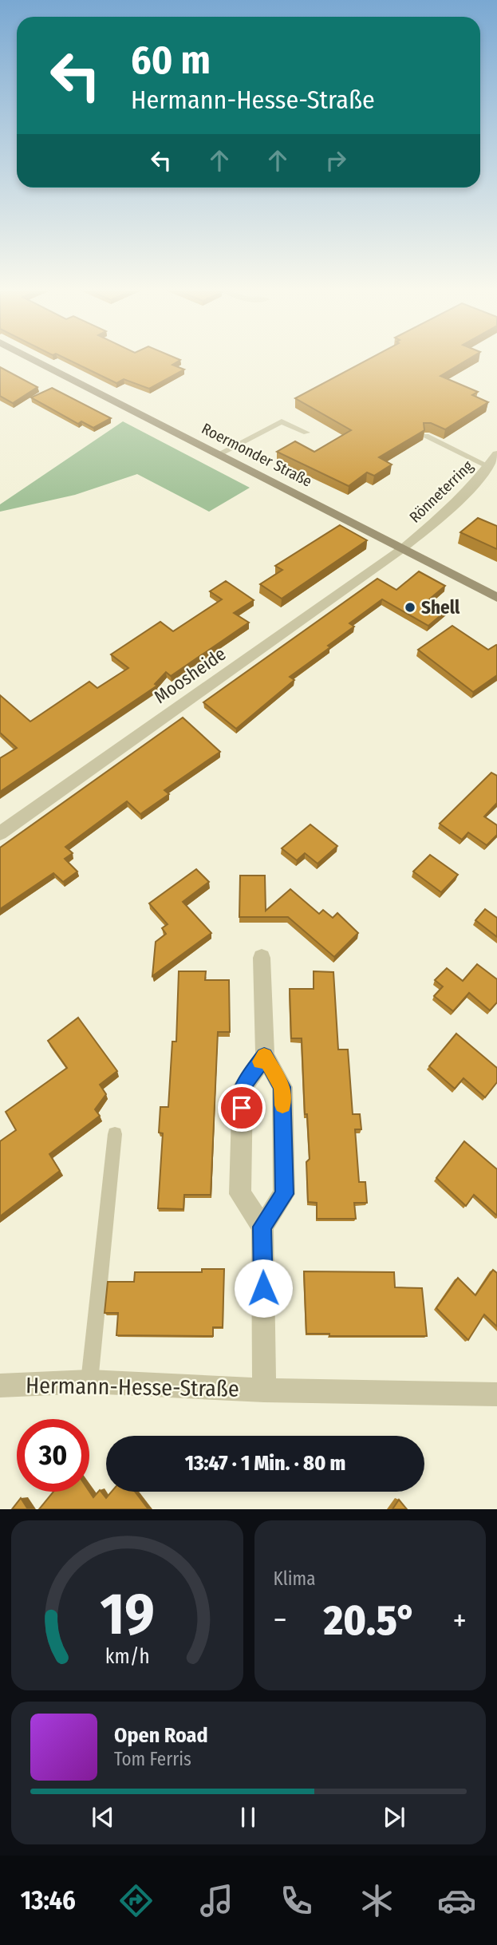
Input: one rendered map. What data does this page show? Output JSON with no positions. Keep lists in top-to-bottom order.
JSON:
{
  "streets": {
    "main road": ["Roermonder Straße"],
    "street": ["Rönneterring", "Moosheide", "Hermann-Hesse-Straße"]
  },
  "crossings": [
    ["Roermonder Straße", "Rönneterring"],
    ["Roermonder Straße", "Moosheide"],
    ["Rönneterring", "Moosheide"]
  ],
  "places": ["Shell"],
  "page": {
    "turn": ["60 m", "Hermann-Hesse-Straße"],
    "limit": "30",
    "trip": "13:47 · 1 Min. · 80 m",
    "tile": "Klima",
    "heat": ["−", "20.5°", "+"],
    "song": ["Open Road", "Tom Ferris"],
    "tabs": "13:46",
    "gauge": ["19", "km/h"]
  }
}
